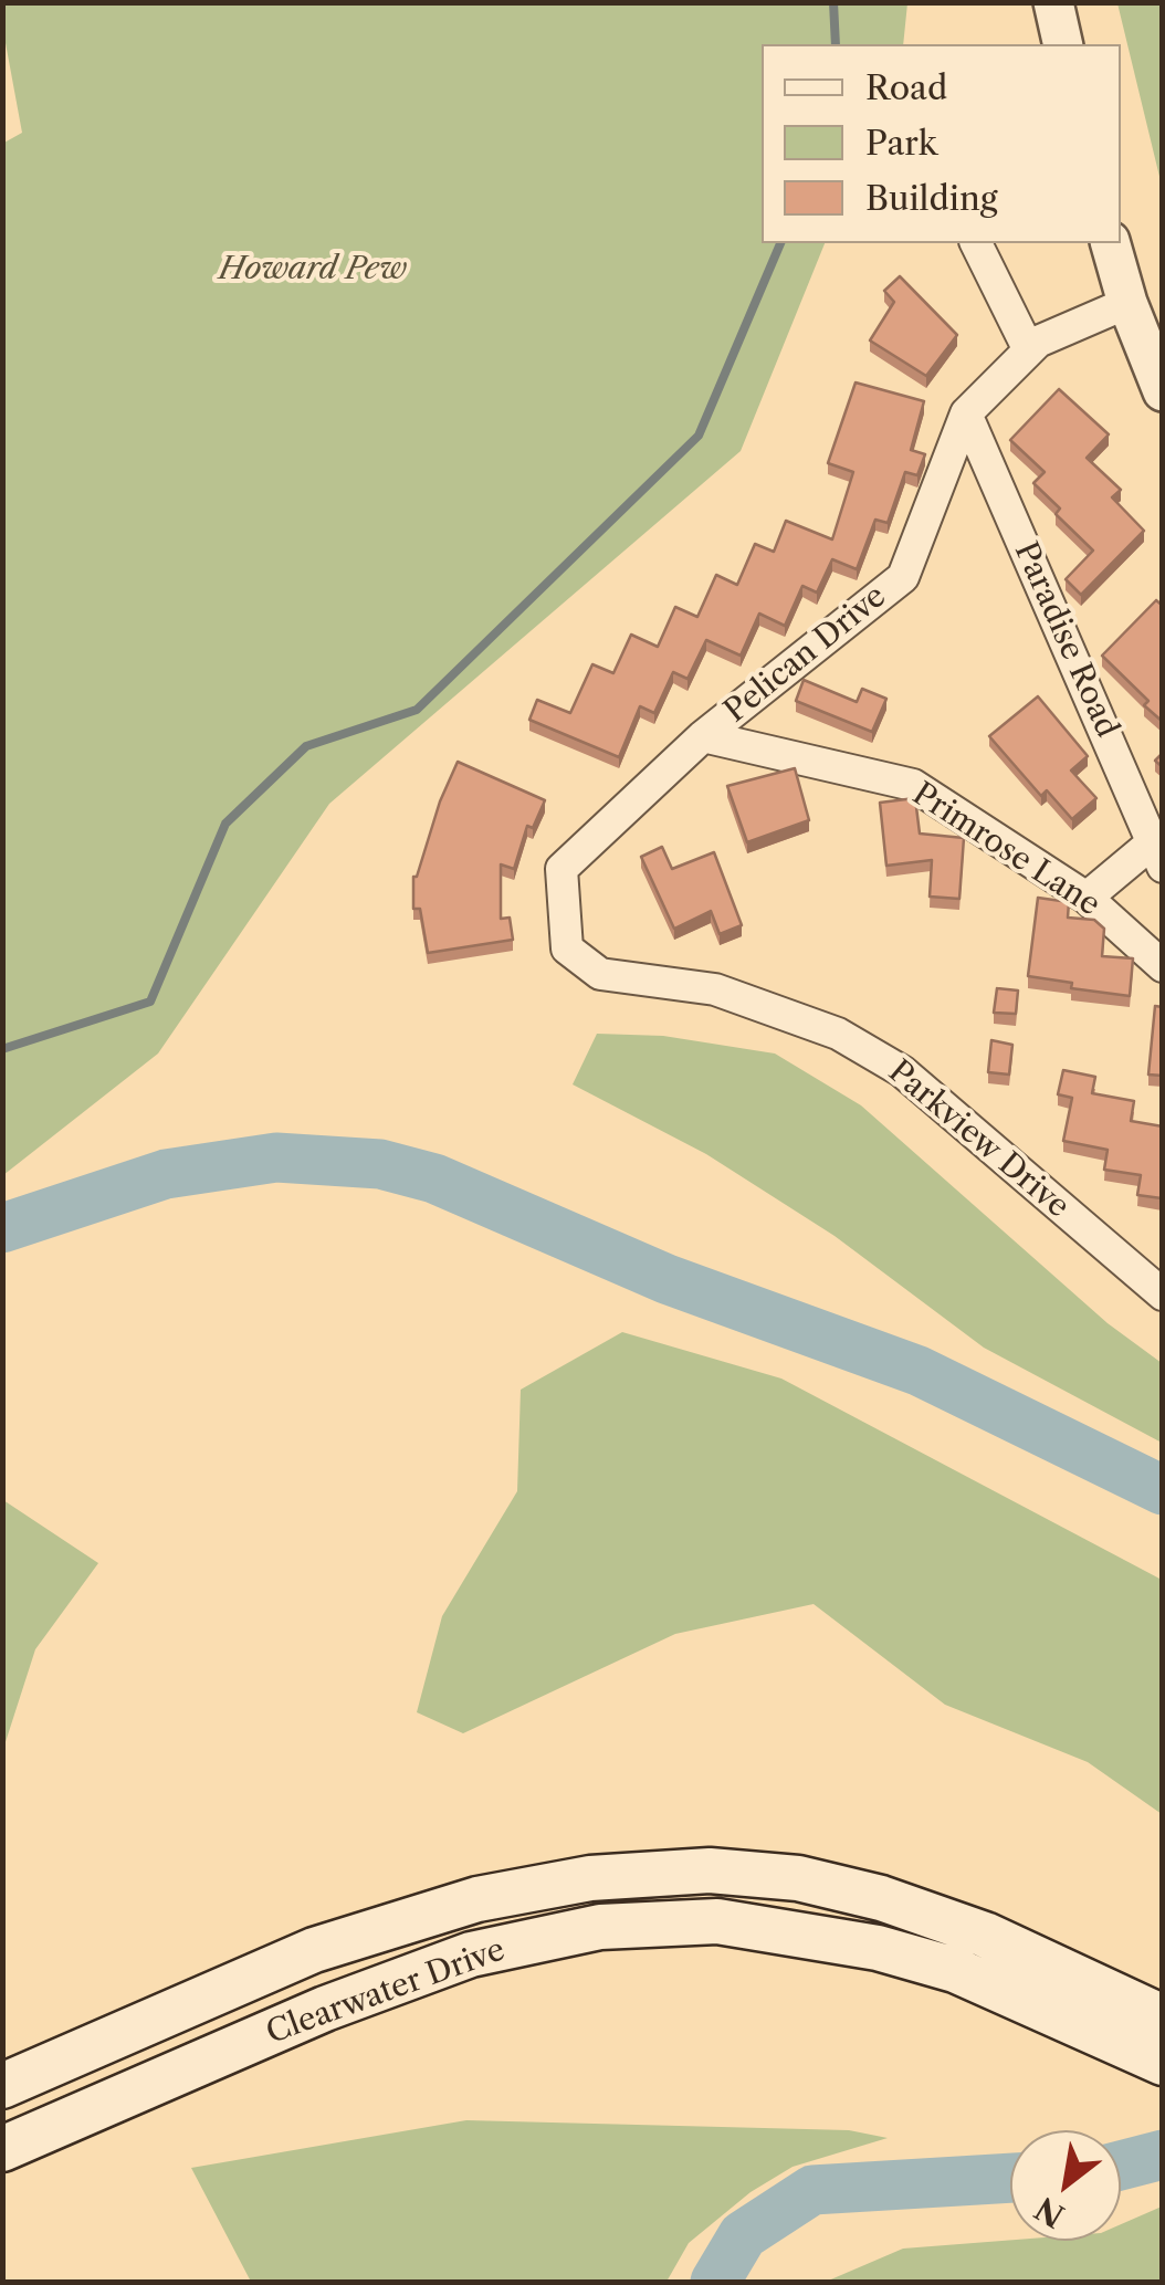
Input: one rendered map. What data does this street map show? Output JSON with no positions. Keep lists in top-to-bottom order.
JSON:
{
  "streets": {
    "main road": ["Clearwater Drive"],
    "street": [
      "Paradise Road",
      "Pelican Drive",
      "Primrose Lane",
      "Parkview Drive"
    ]
  },
  "crossings": [
    ["Paradise Road", "Pelican Drive"],
    ["Pelican Drive", "Primrose Lane"],
    ["Pelican Drive", "Parkview Drive"]
  ],
  "parks": ["Howard Pew"],
  "legend": ["Road", "Park", "Building"],
  "north": "bottom left"
}
